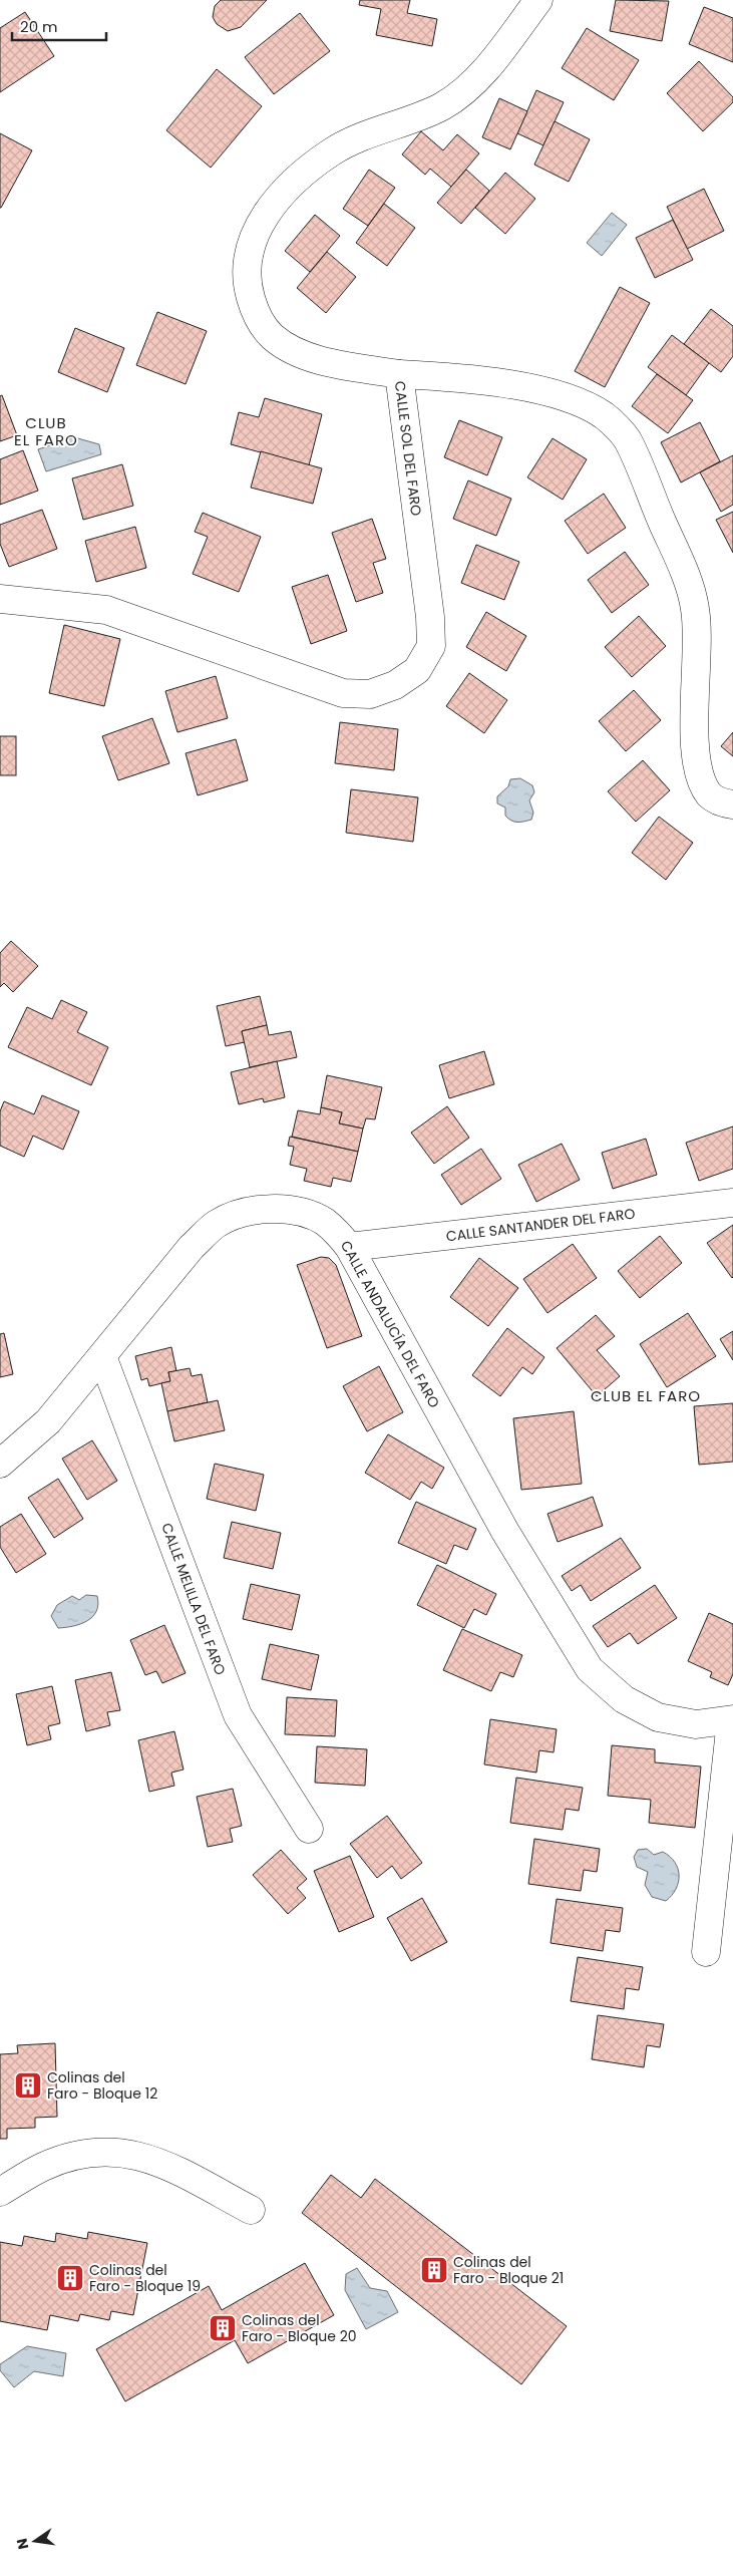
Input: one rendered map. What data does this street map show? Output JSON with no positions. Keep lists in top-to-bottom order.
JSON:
{
  "streets": {
    "street": [
      "CALLE SOL DEL FARO",
      "CALLE SANTANDER DEL FARO",
      "CALLE ANDALUCÍA DEL FARO",
      "CALLE MELILLA DEL FARO"
    ]
  },
  "crossings": [
    ["CALLE SANTANDER DEL FARO", "CALLE ANDALUCÍA DEL FARO"],
    ["CALLE ANDALUCÍA DEL FARO", "CALLE MELILLA DEL FARO"]
  ],
  "districts": ["CLUB EL FARO", "CLUB EL FARO"],
  "places": {
    "building": [
      "Colinas del Faro - Bloque 12",
      "Colinas del Faro - Bloque 21",
      "Colinas del Faro - Bloque 19",
      "Colinas del Faro - Bloque 20"
    ]
  },
  "scale_bar": "20 m",
  "north": "left"
}
